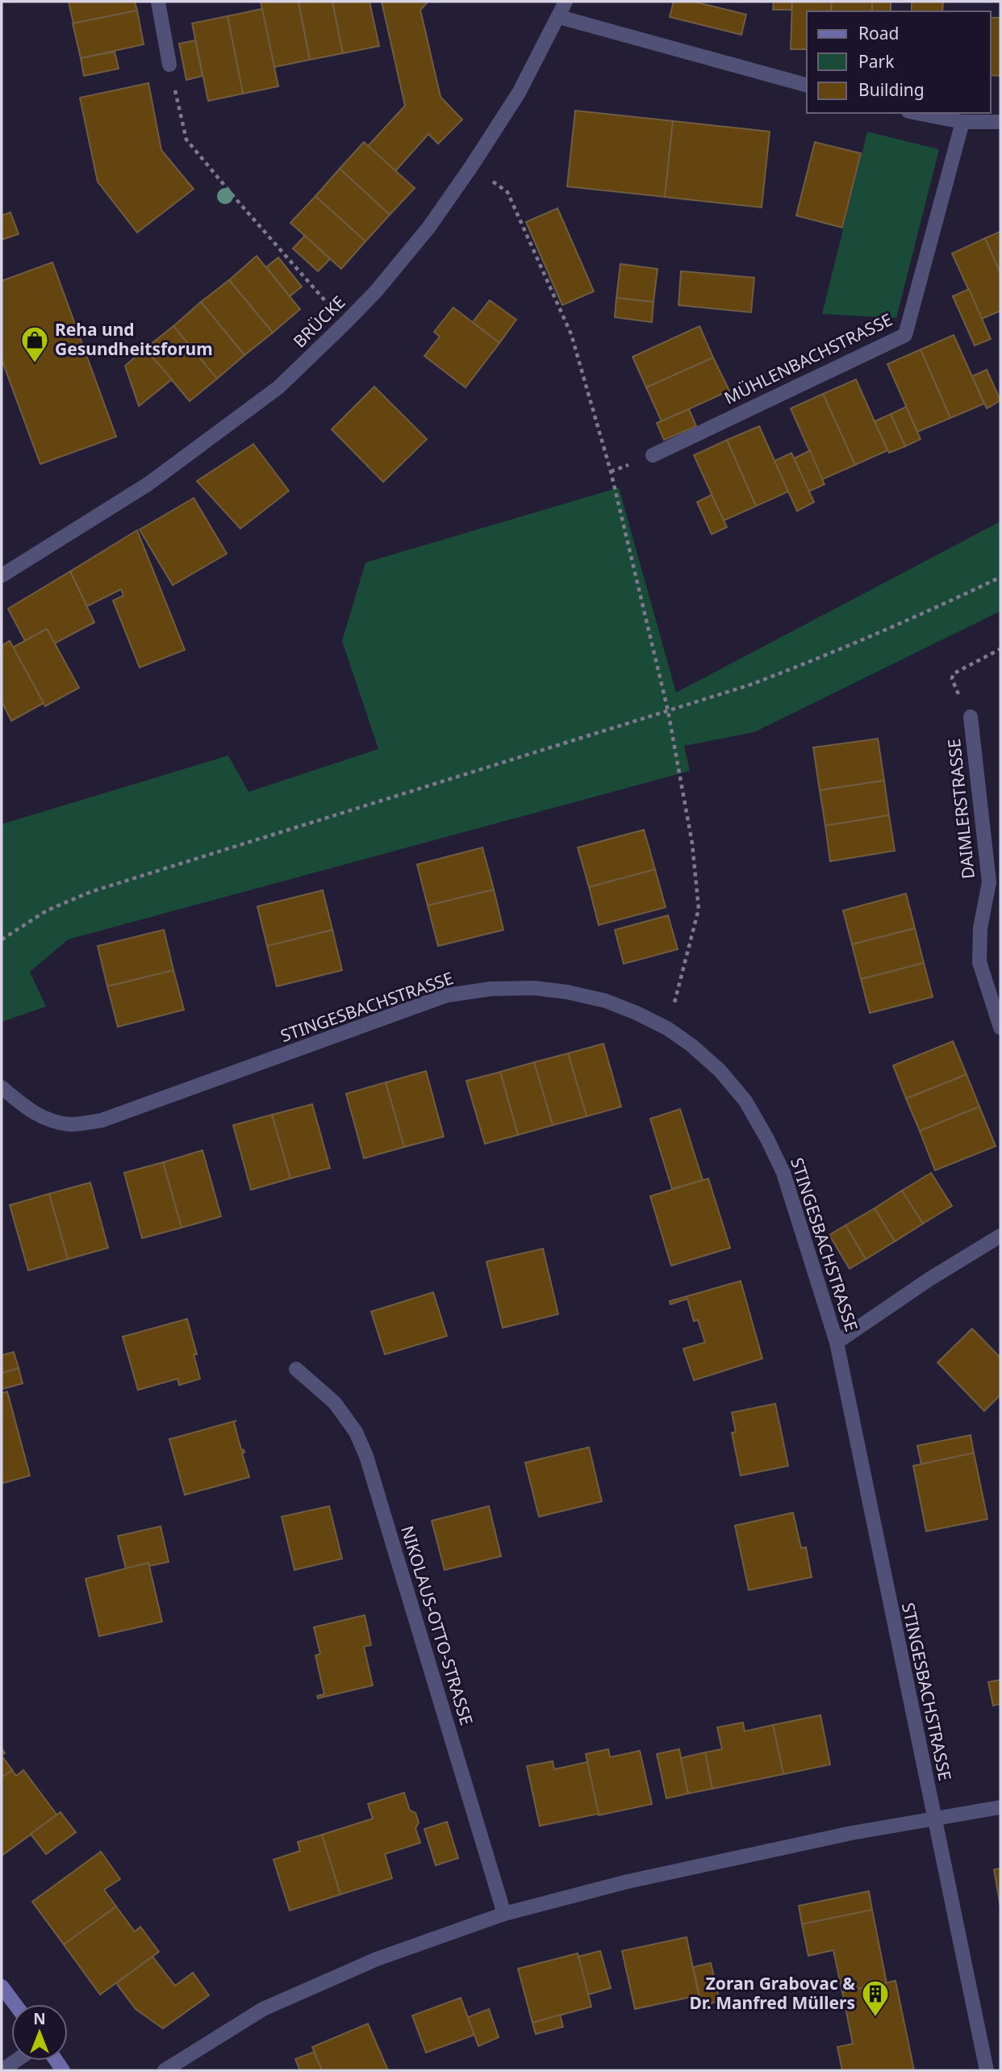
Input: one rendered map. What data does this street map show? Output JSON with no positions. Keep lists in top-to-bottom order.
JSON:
{
  "streets": {
    "street": [
      "BRÜCKE",
      "MÜHLENBACHSTRASSE",
      "DAIMLERSTRASSE",
      "STINGESBACHSTRASSE",
      "NIKOLAUS-OTTO-STRASSE"
    ]
  },
  "places": {
    "shop": ["Reha und Gesundheitsforum"],
    "building": ["Zoran Grabovac & Dr. Manfred Müllers"]
  },
  "legend": ["Road", "Park", "Building"],
  "north": "top"
}
